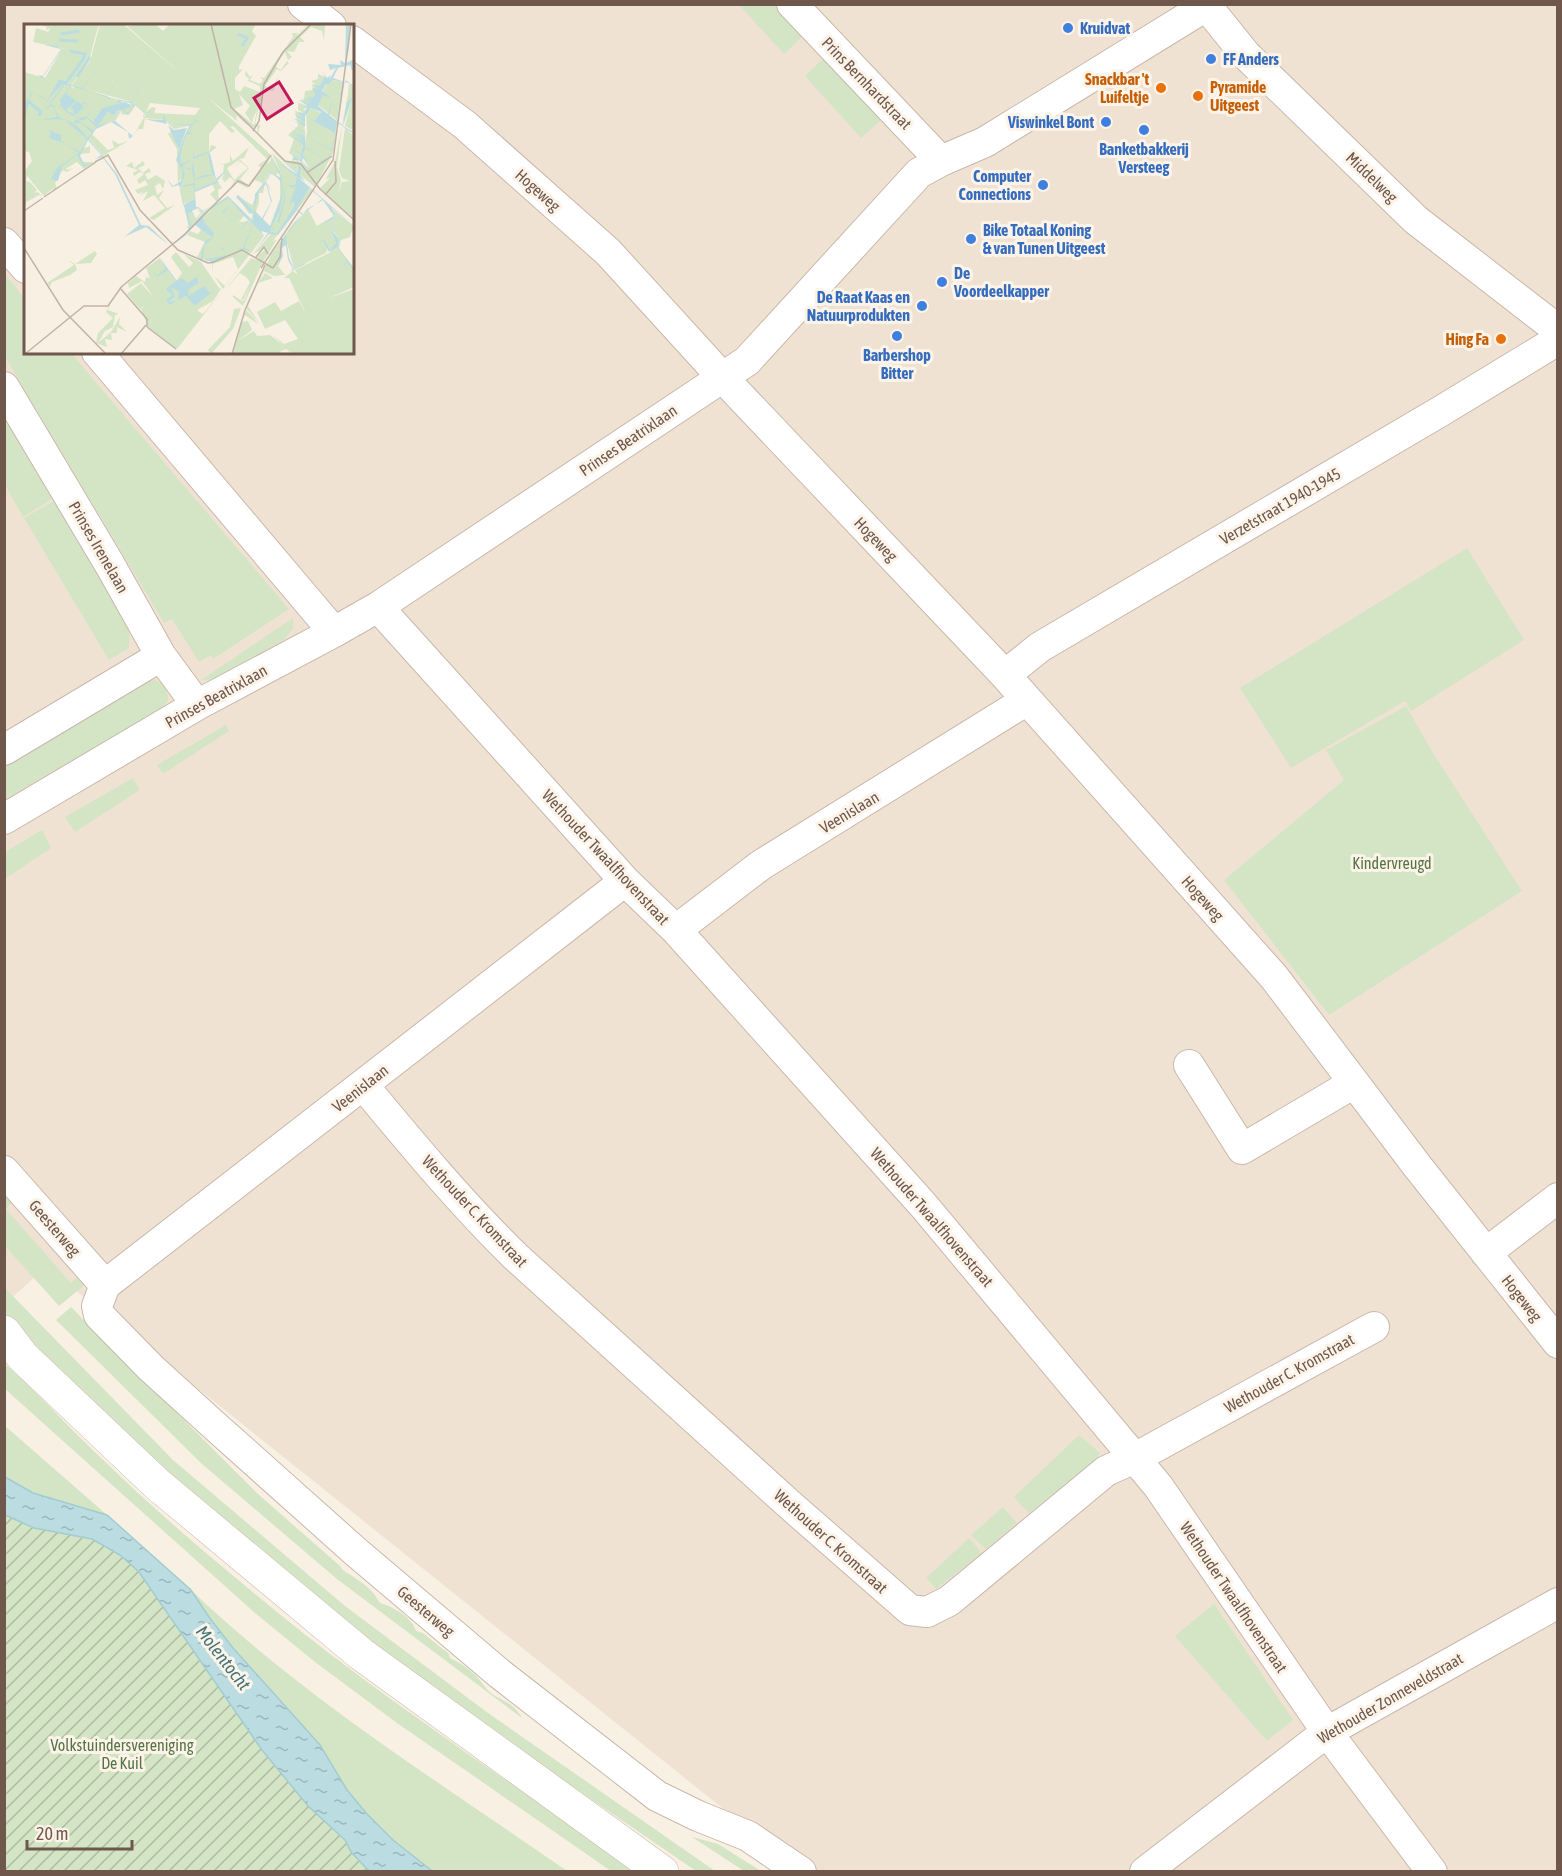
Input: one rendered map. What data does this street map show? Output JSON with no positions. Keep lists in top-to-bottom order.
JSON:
{
  "streets": {
    "street": [
      "Prins Bernhardstraat",
      "Middelweg",
      "Hogeweg",
      "Prinses Beatrixlaan",
      "Verzetstraat 1940-1945",
      "Prinses Irenelaan",
      "Veenislaan",
      "Wethouder Twaalfhovenstraat",
      "Wethouder C. Kromstraat",
      "Geesterweg",
      "Wethouder Zonneveldstraat"
    ]
  },
  "crossings": [
    ["Prins Bernhardstraat", "Prinses Beatrixlaan"],
    ["Middelweg", "Prinses Beatrixlaan"],
    ["Hogeweg", "Prinses Beatrixlaan"],
    ["Hogeweg", "Verzetstraat 1940-1945"],
    ["Hogeweg", "Veenislaan"],
    ["Prinses Beatrixlaan", "Prinses Irenelaan"],
    ["Prinses Beatrixlaan", "Wethouder Twaalfhovenstraat"],
    ["Veenislaan", "Wethouder Twaalfhovenstraat"],
    ["Veenislaan", "Wethouder C. Kromstraat"],
    ["Veenislaan", "Geesterweg"],
    ["Wethouder Twaalfhovenstraat", "Wethouder C. Kromstraat"],
    ["Wethouder Twaalfhovenstraat", "Wethouder Zonneveldstraat"]
  ],
  "water": ["Molentocht"],
  "parks": ["Kindervreugd", "Volkstuindersvereniging De Kuil"],
  "places": [
    "Kruidvat",
    "FF Anders",
    "Snackbar 't Luifeltje",
    "Pyramide Uitgeest",
    "Viswinkel Bont",
    "Banketbakkerij Versteeg",
    "Computer Connections",
    "Bike Totaal Koning & van Tunen Uitgeest",
    "De Voordeelkapper",
    "De Raat Kaas en Natuurprodukten",
    "Barbershop Bitter",
    "Hing Fa"
  ],
  "scale_bar": "20 m"
}
